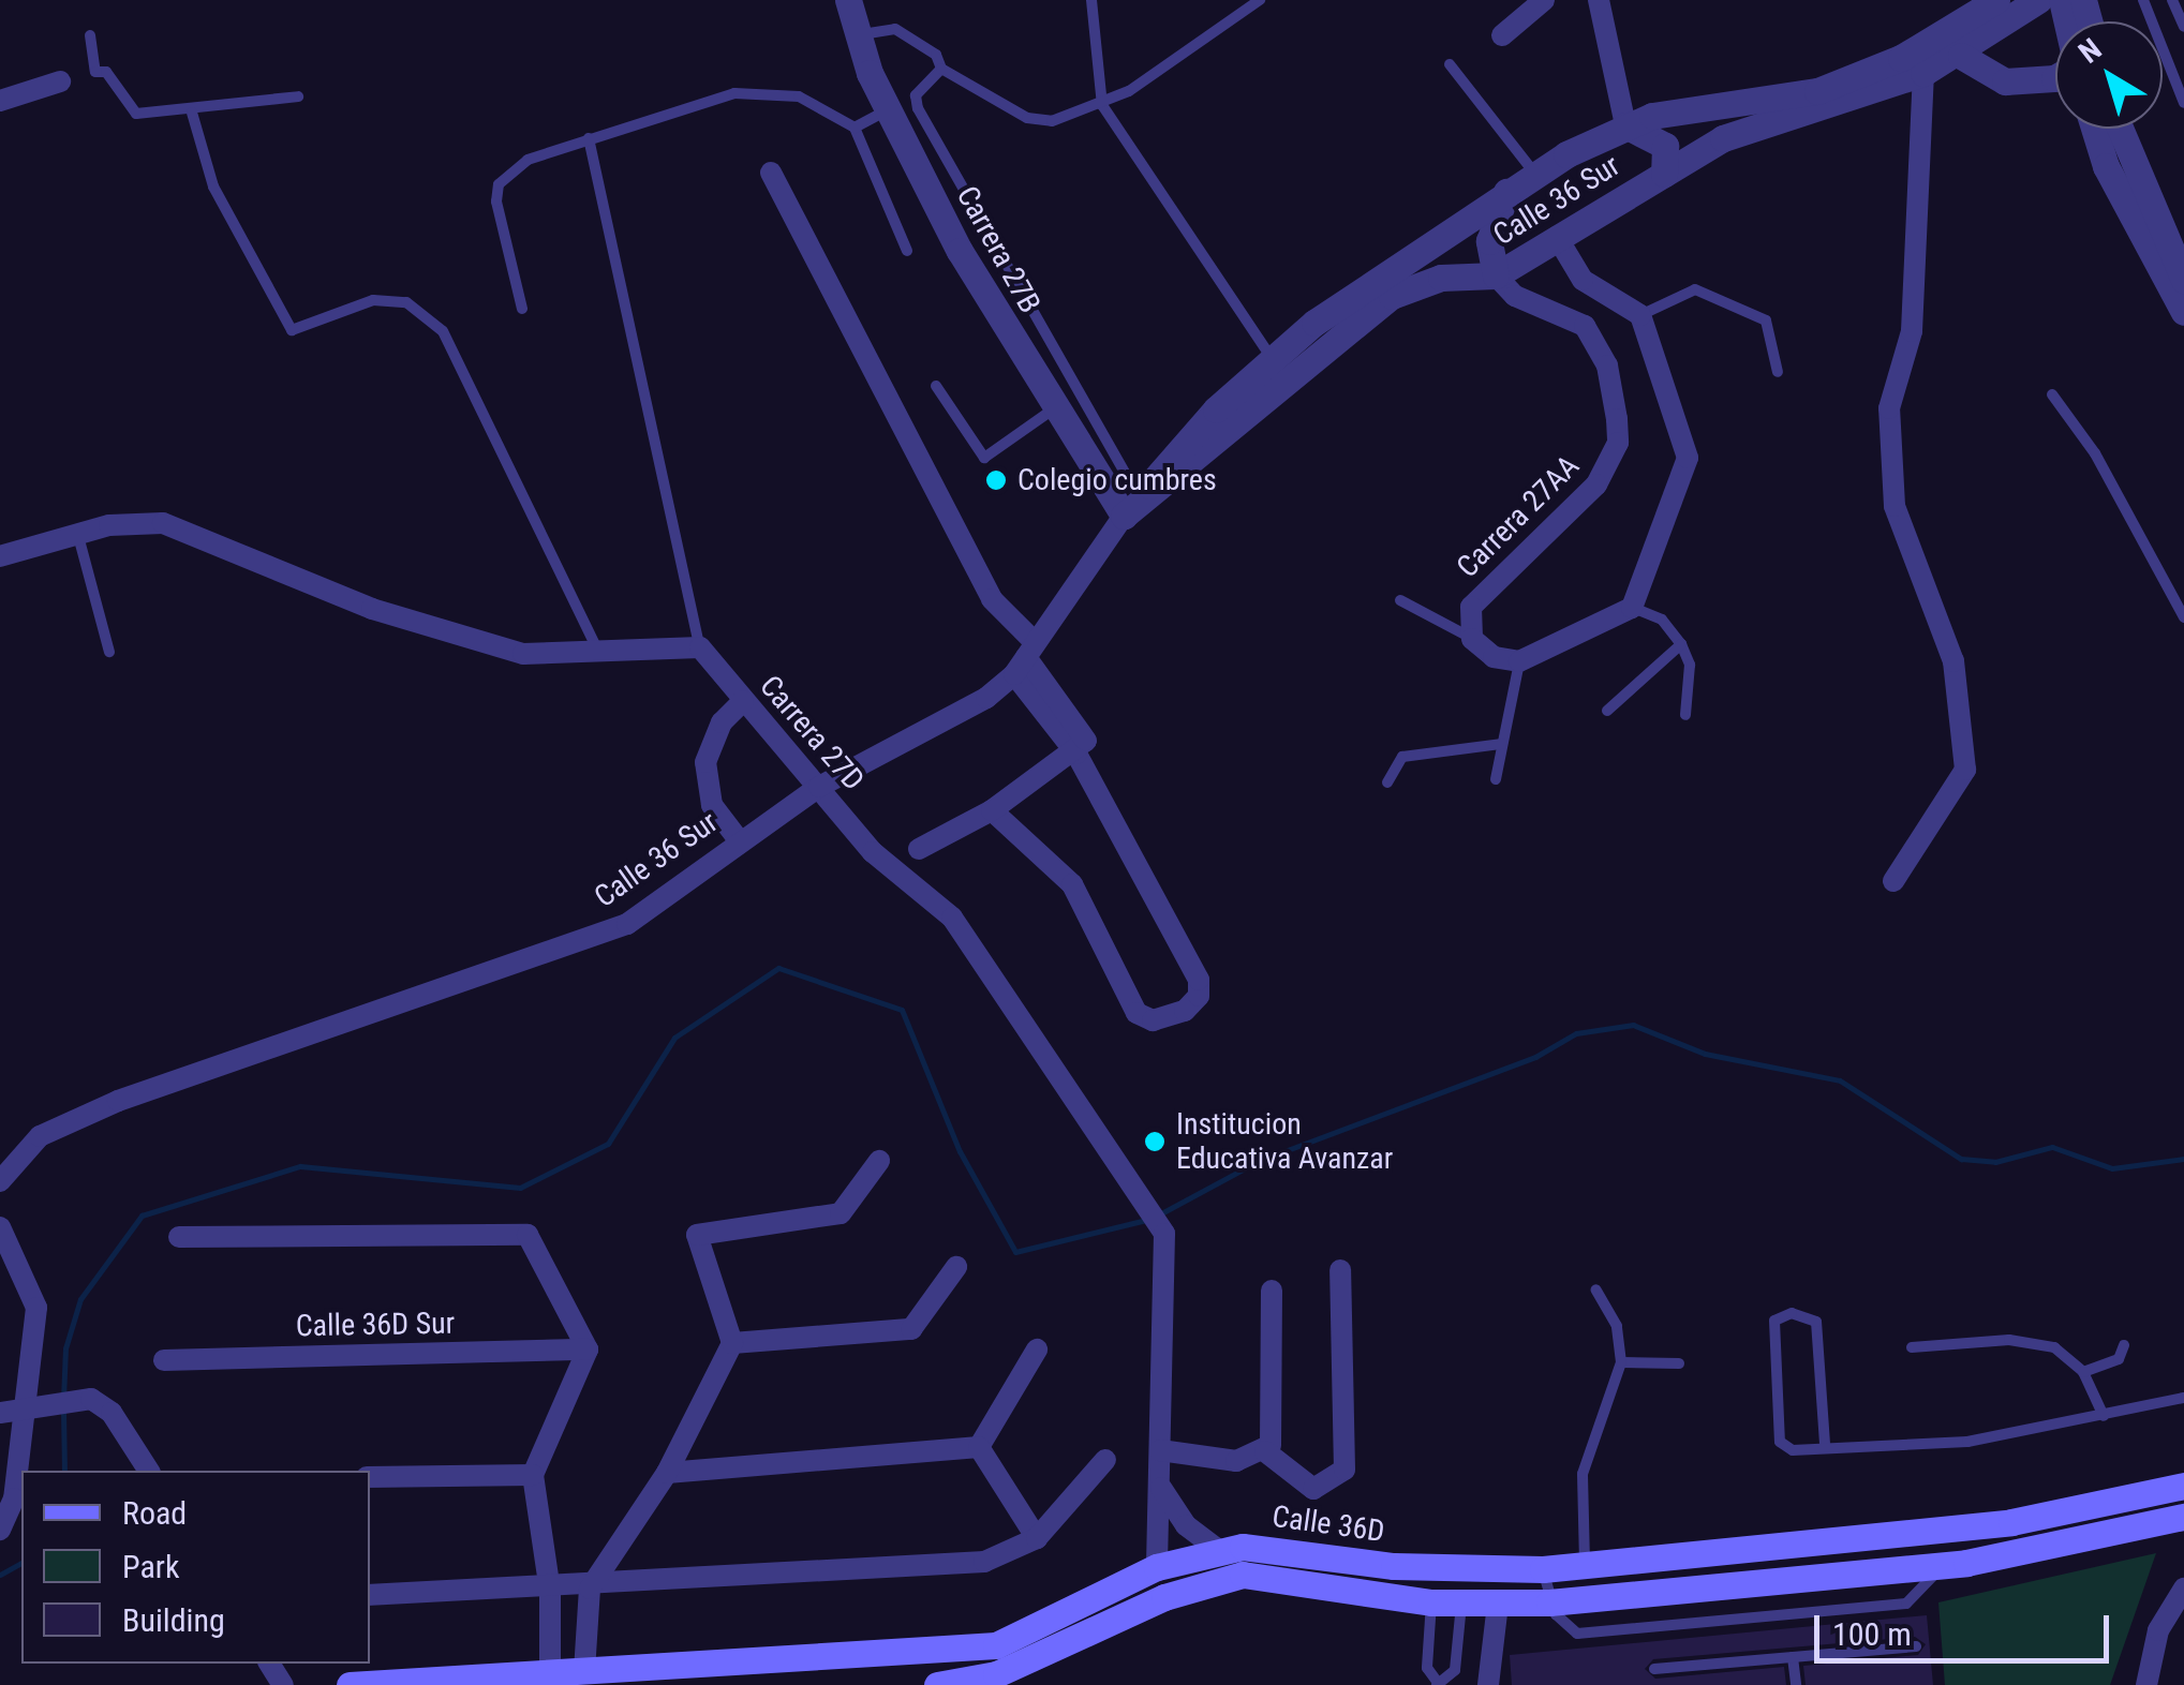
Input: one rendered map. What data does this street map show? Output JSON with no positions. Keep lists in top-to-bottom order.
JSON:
{
  "streets": {
    "main road": ["Calle 36D"],
    "street": [
      "Calle 36 Sur",
      "Carrera 27B",
      "Carrera 27AA",
      "Carrera 27D",
      "Calle 36D Sur"
    ]
  },
  "crossings": [
    ["Calle 36 Sur", "Carrera 27B"],
    ["Calle 36 Sur", "Carrera 27AA"],
    ["Calle 36 Sur", "Carrera 27D"],
    ["Carrera 27D", "Calle 36D"]
  ],
  "places": ["Colegio cumbres", "Institucion Educativa Avanzar"],
  "legend": ["Road", "Park", "Building"],
  "scale_bar": "100 m",
  "north": "top left"
}
